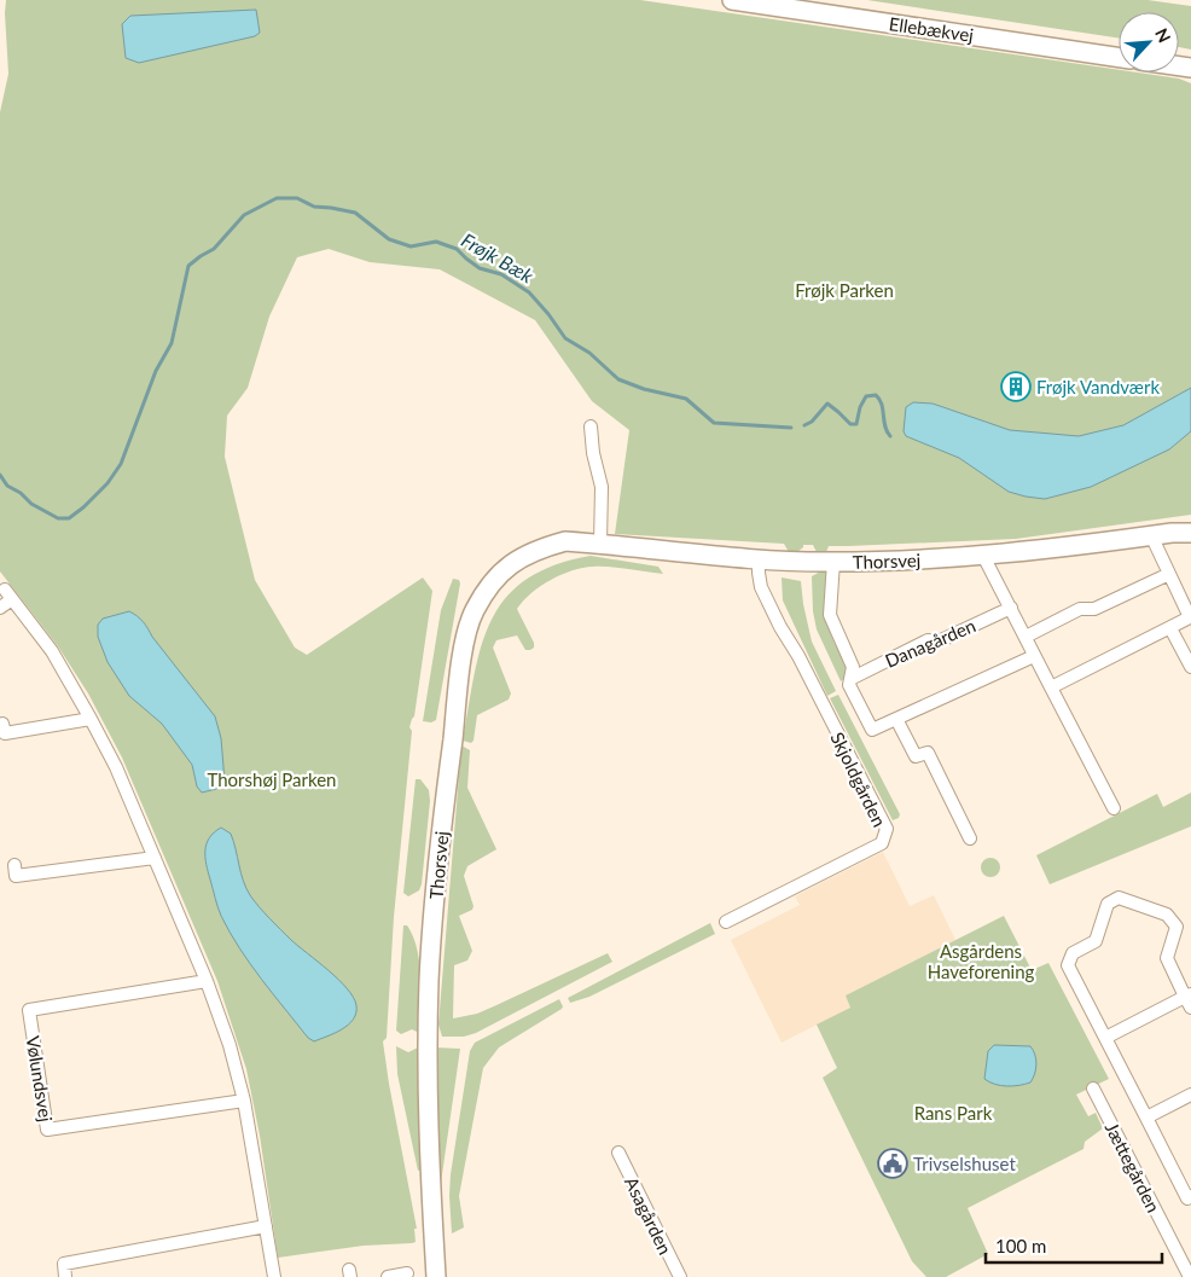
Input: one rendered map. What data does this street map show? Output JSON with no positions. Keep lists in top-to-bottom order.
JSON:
{
  "streets": {
    "street": [
      "Ellebækvej",
      "Thorsvej",
      "Danagården",
      "Skjoldgården",
      "Vølundsvej",
      "Jættegården",
      "Asagården"
    ]
  },
  "crossings": [
    ["Thorsvej", "Skjoldgården"]
  ],
  "water": ["Frøjk Bæk"],
  "parks": [
    "Frøjk Parken",
    "Thorshøj Parken",
    "Asgårdens Haveforening",
    "Rans Park"
  ],
  "places": {
    "building": ["Frøjk Vandværk"],
    "public building": ["Trivselshuset"]
  },
  "scale_bar": "100 m",
  "north": "top right"
}
